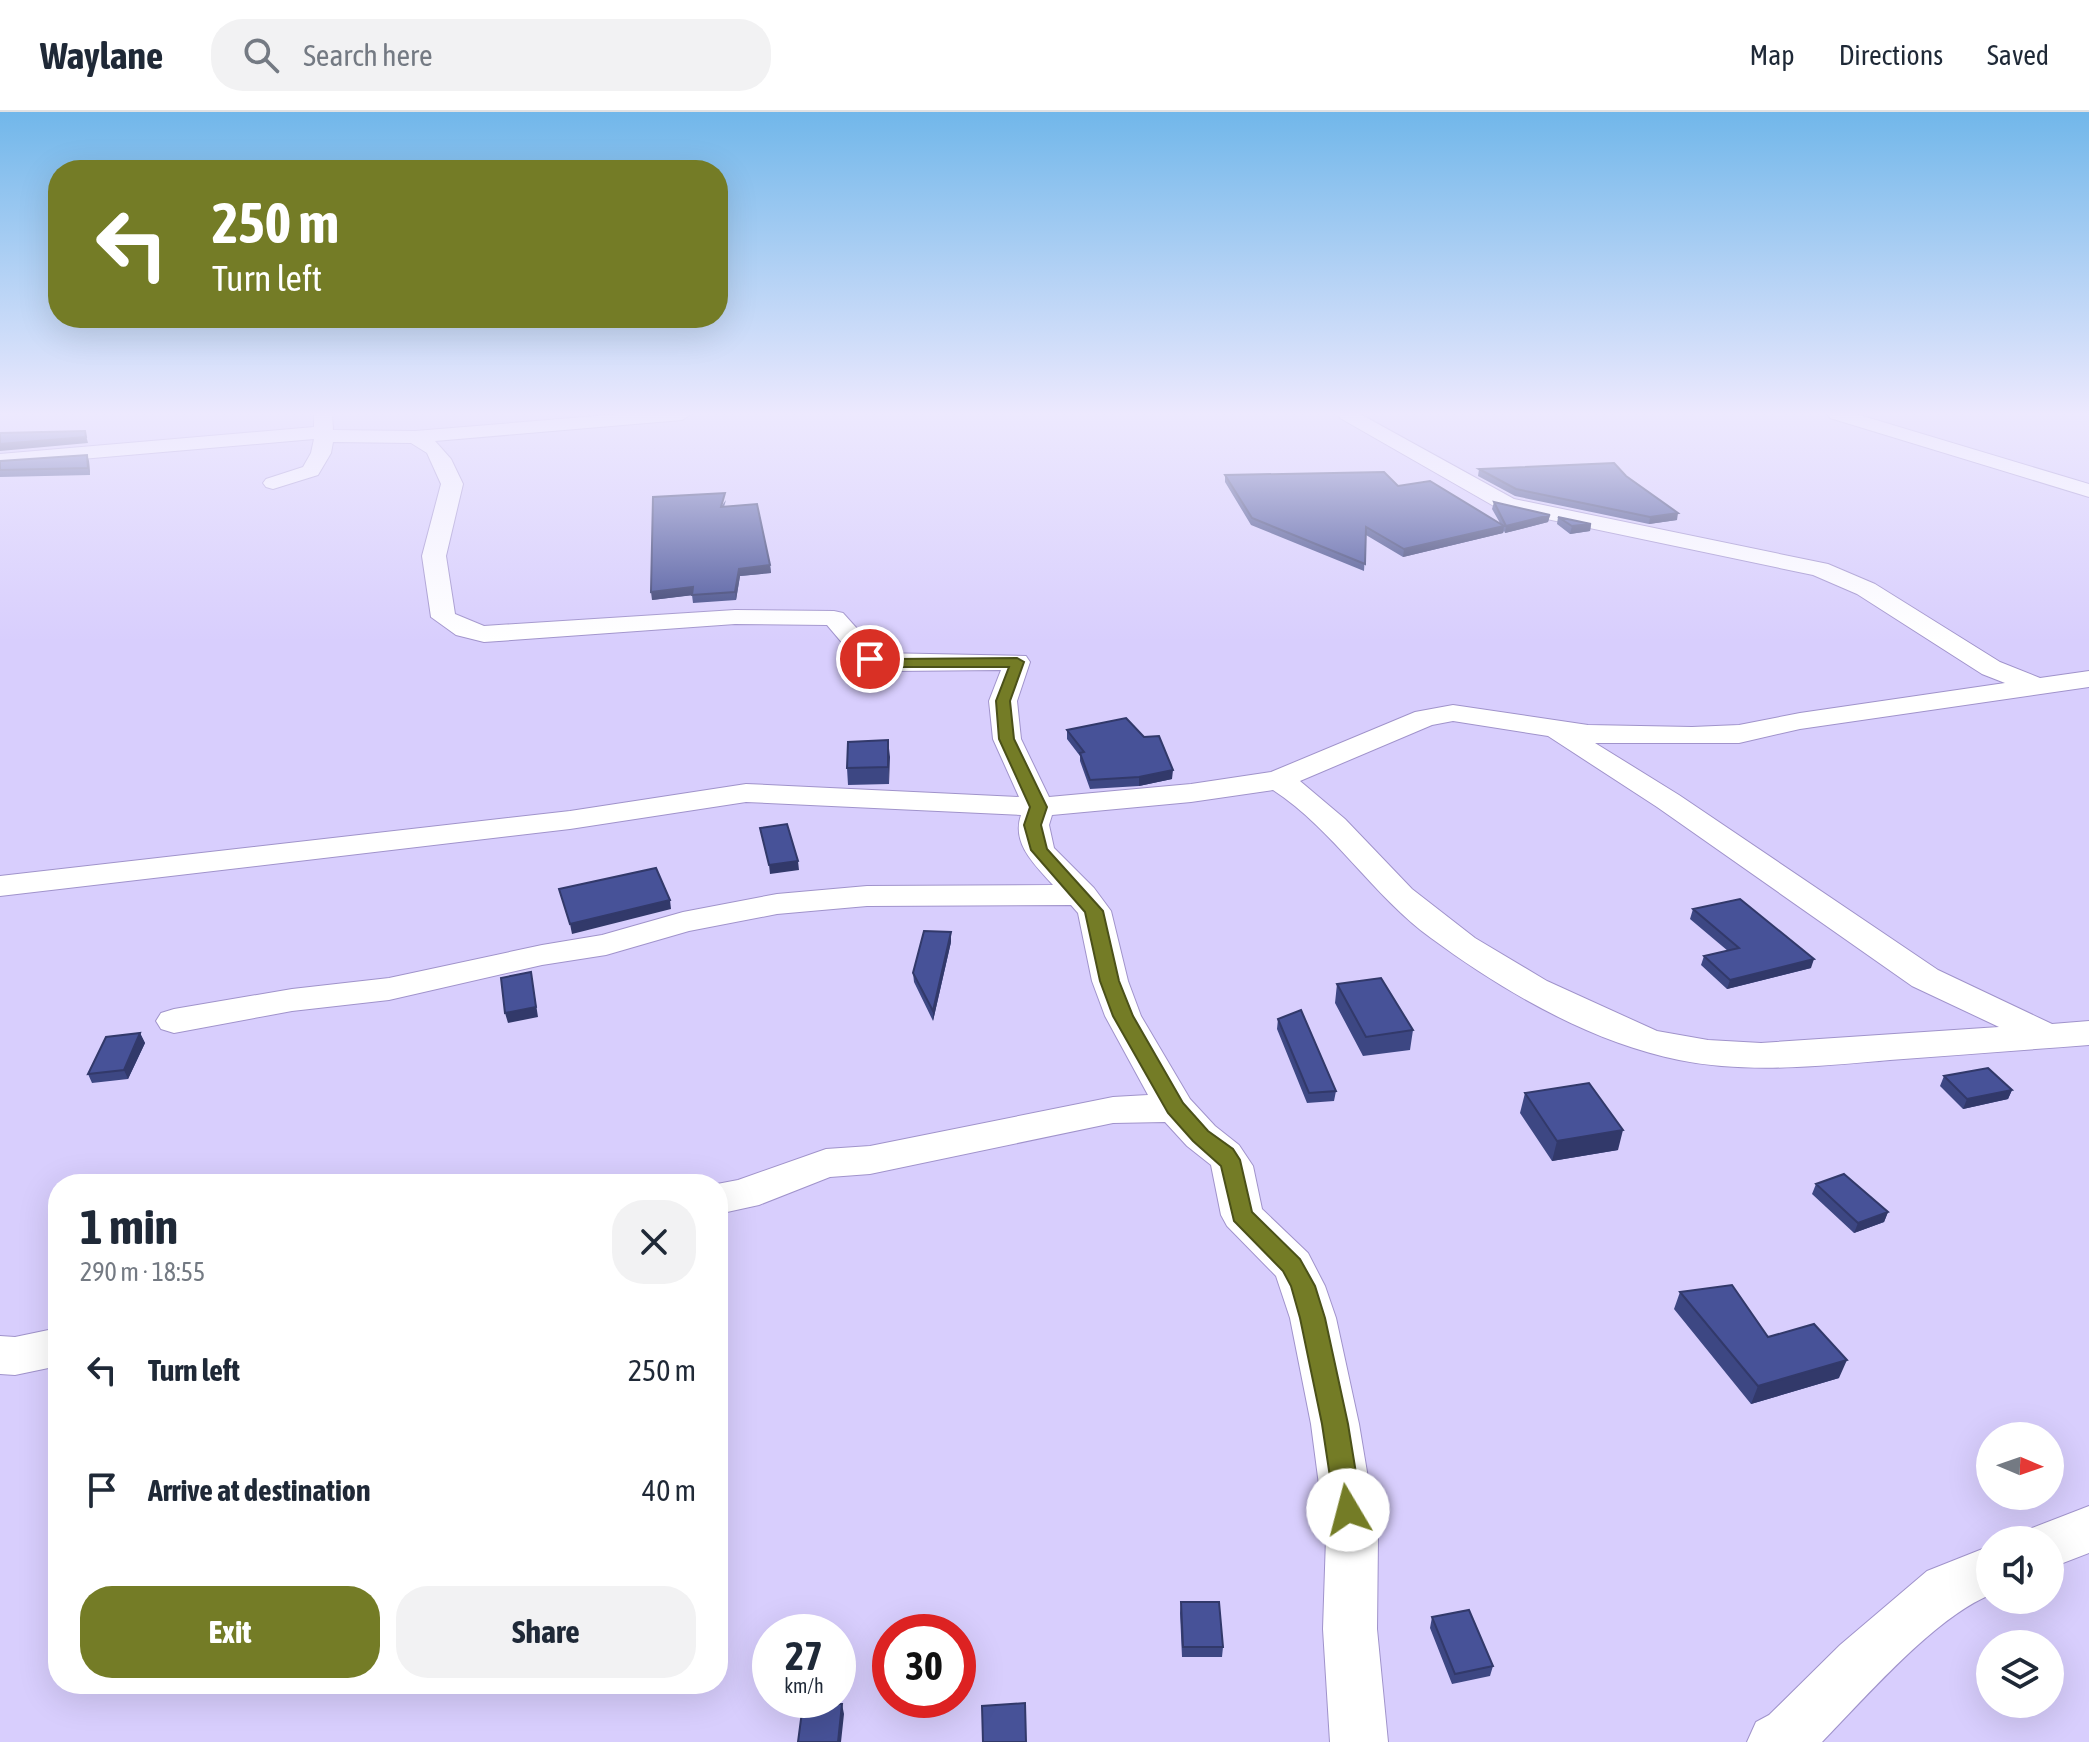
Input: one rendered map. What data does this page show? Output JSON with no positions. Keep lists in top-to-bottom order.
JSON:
{
  "north": "right",
  "page": {
    "header": "Waylane",
    "search": "Search here",
    "nav": ["Map", "Directions", "Saved"],
    "turn": ["250 m", "Turn left"],
    "heading": ["1 min", "290 m · 18:55"],
    "list": [
      {
        "name": "Turn left",
        "value": "250 m"
      },
      {
        "name": "Arrive at destination",
        "value": "40 m"
      }
    ],
    "buttons": ["Exit", "Share"],
    "speed": "27 km/h",
    "limit": "30"
  }
}
